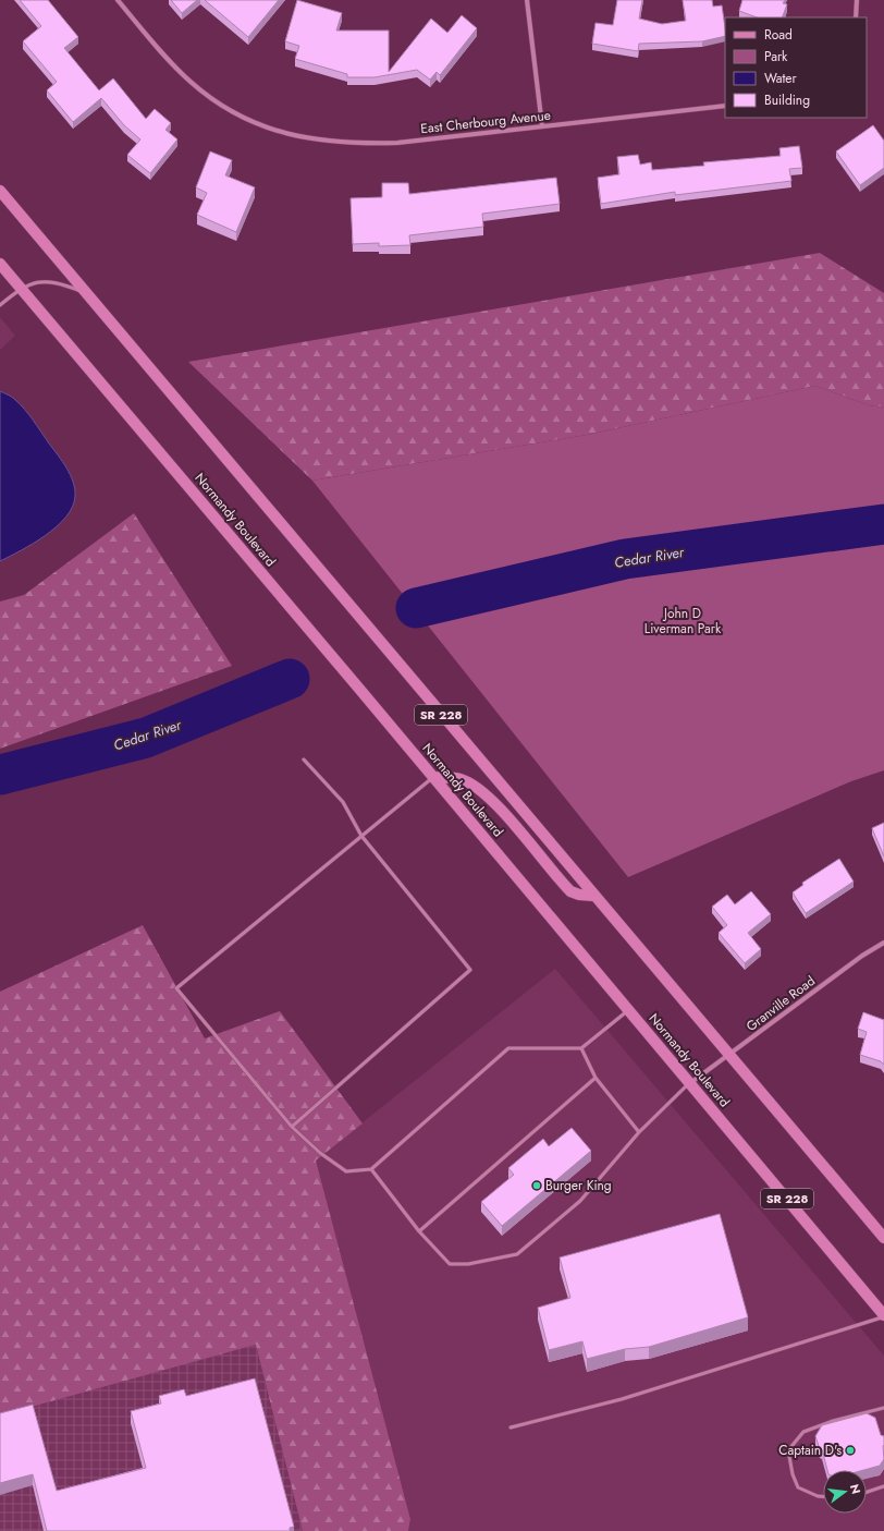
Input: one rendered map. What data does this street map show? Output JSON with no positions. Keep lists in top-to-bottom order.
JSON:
{
  "streets": {
    "main road": ["Normandy Boulevard", "SR 228"],
    "street": ["East Cherbourg Avenue", "Granville Road"]
  },
  "crossings": [
    ["Normandy Boulevard", "Granville Road"],
    ["SR 228", "Granville Road"]
  ],
  "water": ["Cedar River"],
  "parks": ["John D Liverman Park"],
  "places": ["Burger King", "Captain D's"],
  "legend": [
    "Road",
    "Park",
    "Water",
    "Building"
  ],
  "north": "right"
}
